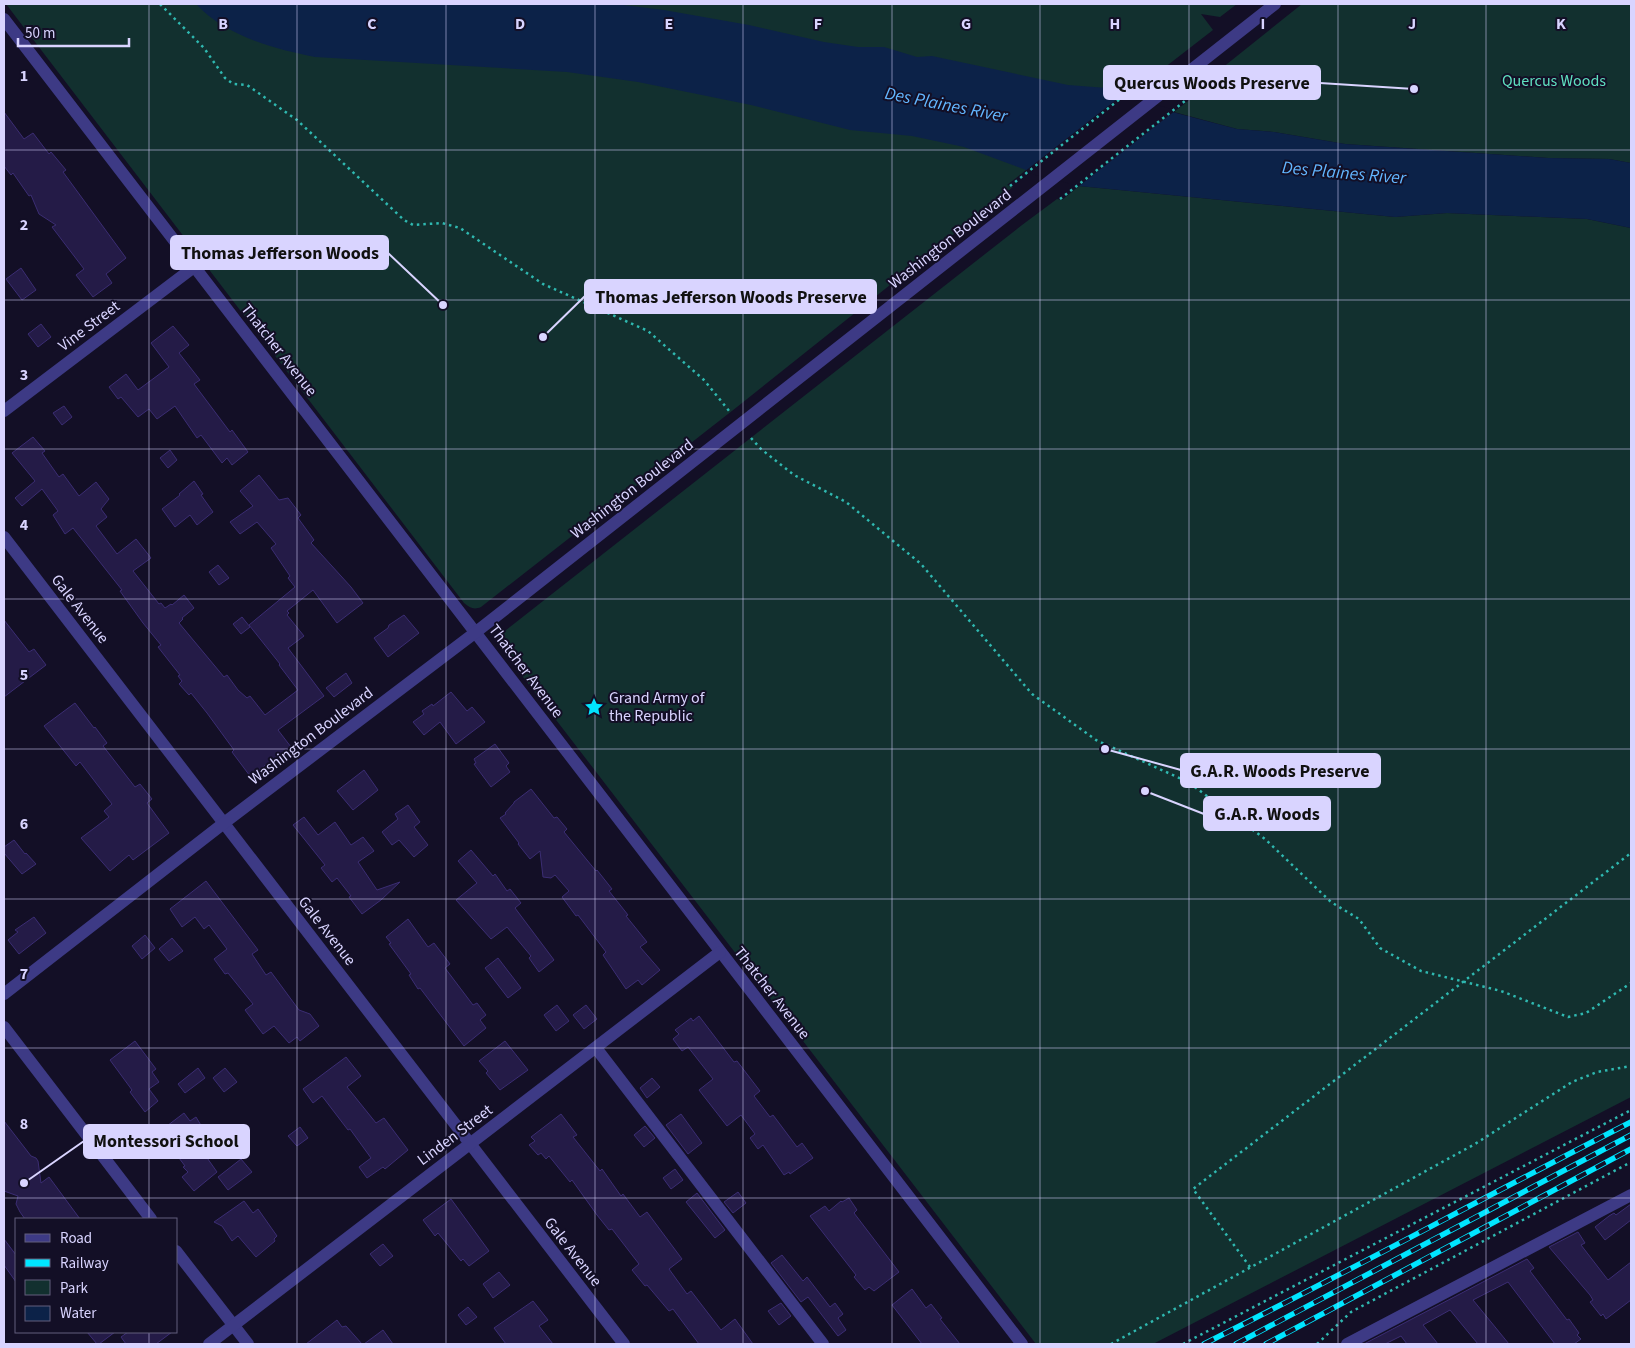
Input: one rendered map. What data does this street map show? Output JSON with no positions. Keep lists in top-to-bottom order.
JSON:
{
  "streets": {
    "street": [
      "Washington Boulevard",
      "Vine Street",
      "Thatcher Avenue",
      "Gale Avenue",
      "Linden Street"
    ]
  },
  "crossings": [
    ["Washington Boulevard", "Thatcher Avenue"],
    ["Washington Boulevard", "Gale Avenue"],
    ["Vine Street", "Thatcher Avenue"],
    ["Thatcher Avenue", "Linden Street"],
    ["Gale Avenue", "Linden Street"]
  ],
  "water": ["Des Plaines River"],
  "parks": ["Quercus Woods"],
  "places": {
    "other": [
      "Quercus Woods Preserve",
      "Thomas Jefferson Woods",
      "Thomas Jefferson Woods Preserve",
      "G.A.R. Woods Preserve",
      "G.A.R. Woods",
      "Montessori School"
    ],
    "place": ["Grand Army of the Republic"]
  },
  "legend": [
    "Road",
    "Railway",
    "Park",
    "Water"
  ],
  "scale_bar": "50 m",
  "grid": {
    "columns": [
      "B",
      "C",
      "D",
      "E",
      "F",
      "G",
      "H",
      "I",
      "J",
      "K"
    ],
    "rows": [
      "1",
      "2",
      "3",
      "4",
      "5",
      "6",
      "7",
      "8"
    ]
  }
}
